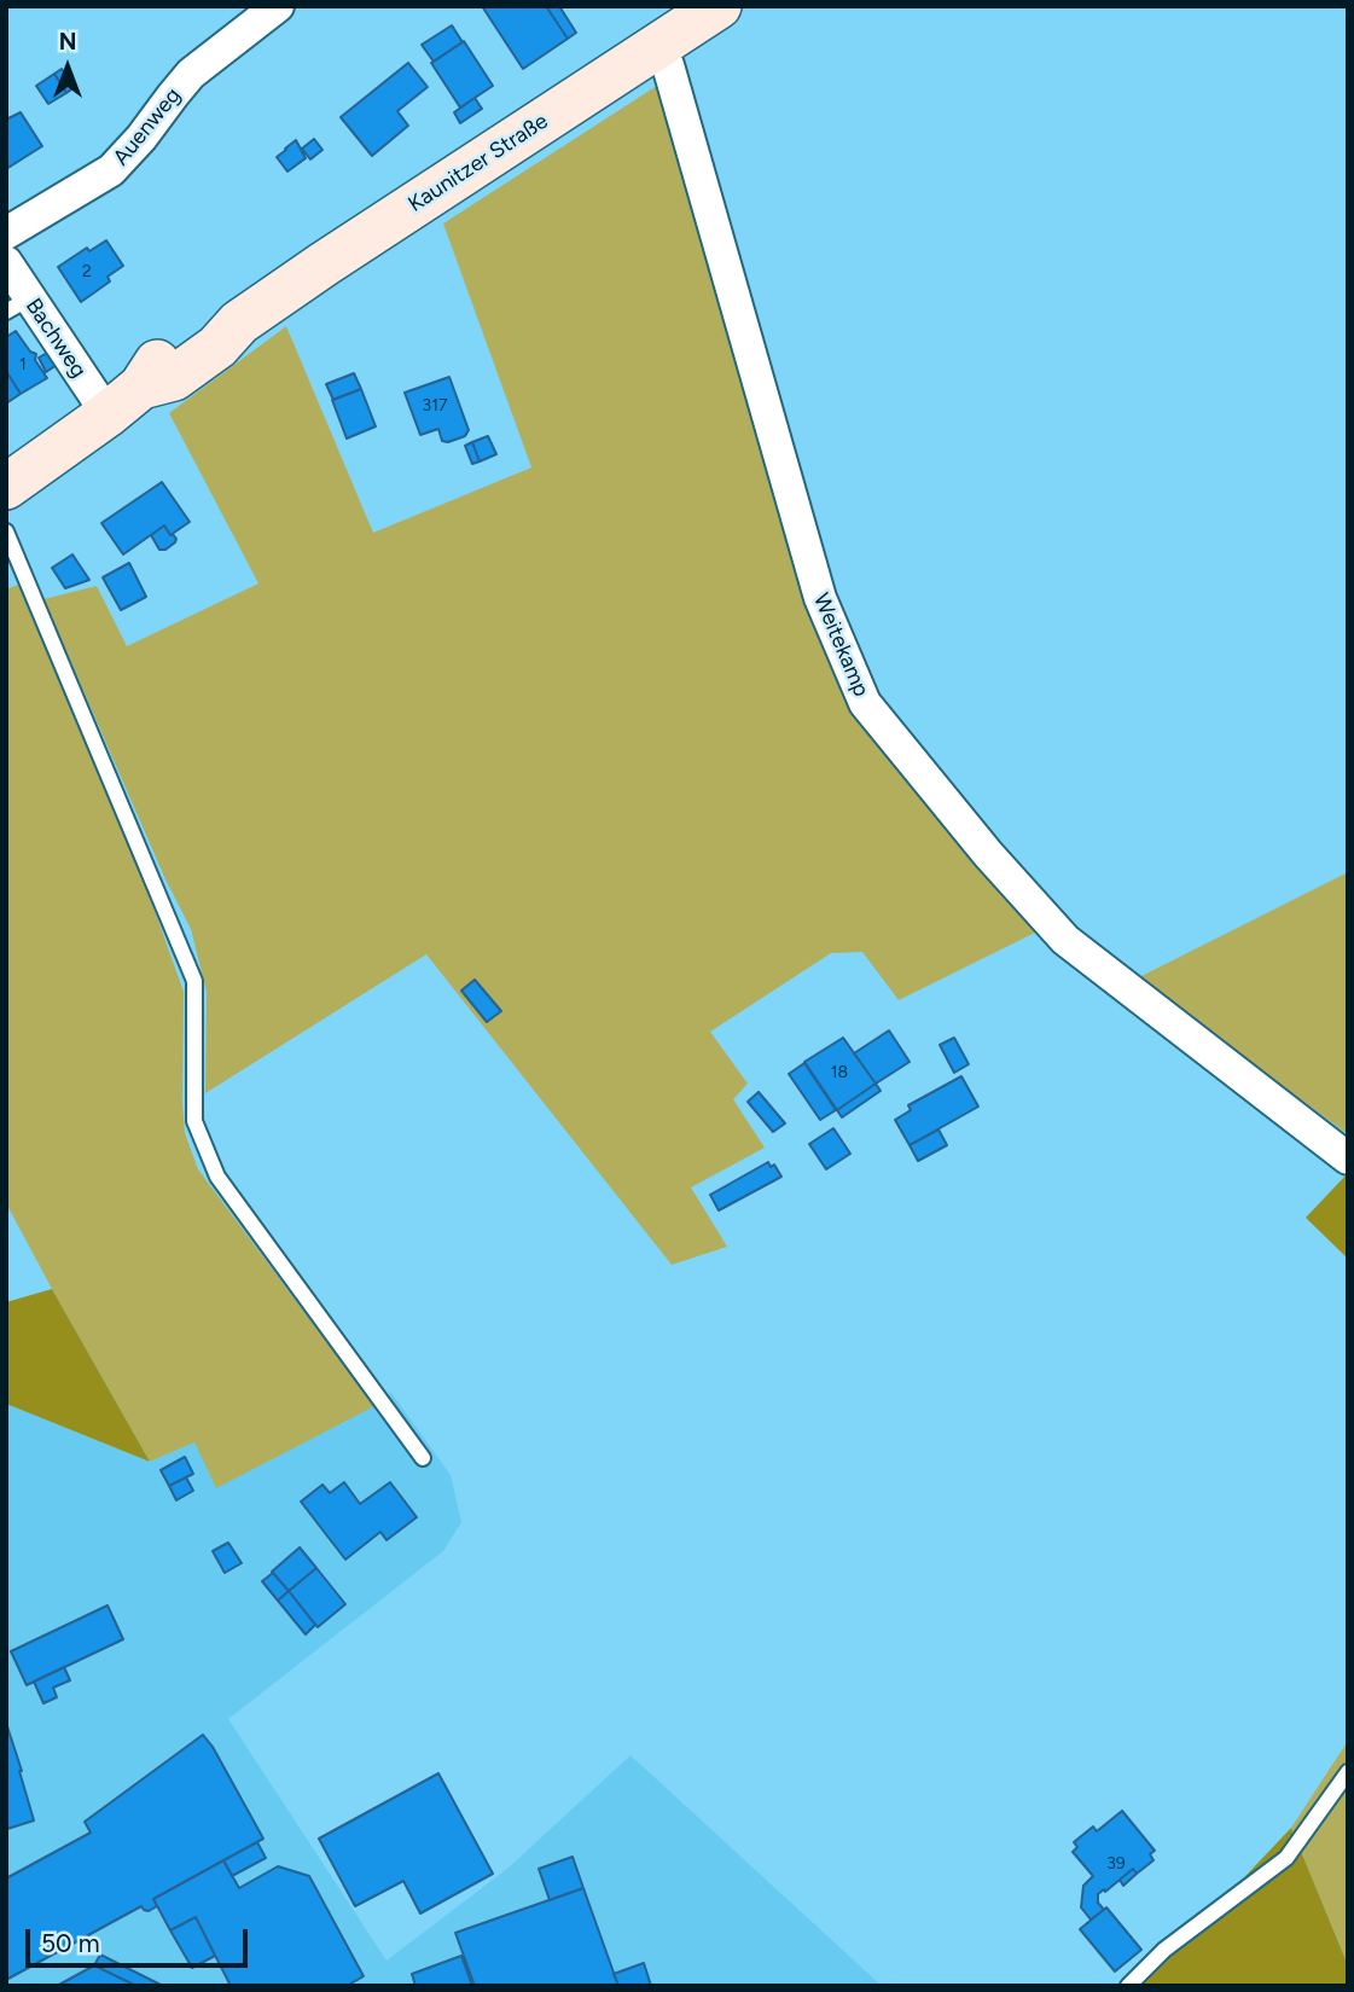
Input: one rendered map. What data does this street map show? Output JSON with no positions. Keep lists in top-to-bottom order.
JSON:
{
  "streets": {
    "street": [
      "Auenweg",
      "Kaunitzer Straße",
      "Bachweg",
      "Weitekamp"
    ]
  },
  "crossings": [
    ["Kaunitzer Straße", "Bachweg"],
    ["Kaunitzer Straße", "Weitekamp"]
  ],
  "house_numbers": [
    "2",
    "1",
    "317",
    "18",
    "39"
  ],
  "scale_bar": "50 m",
  "north": "top"
}
